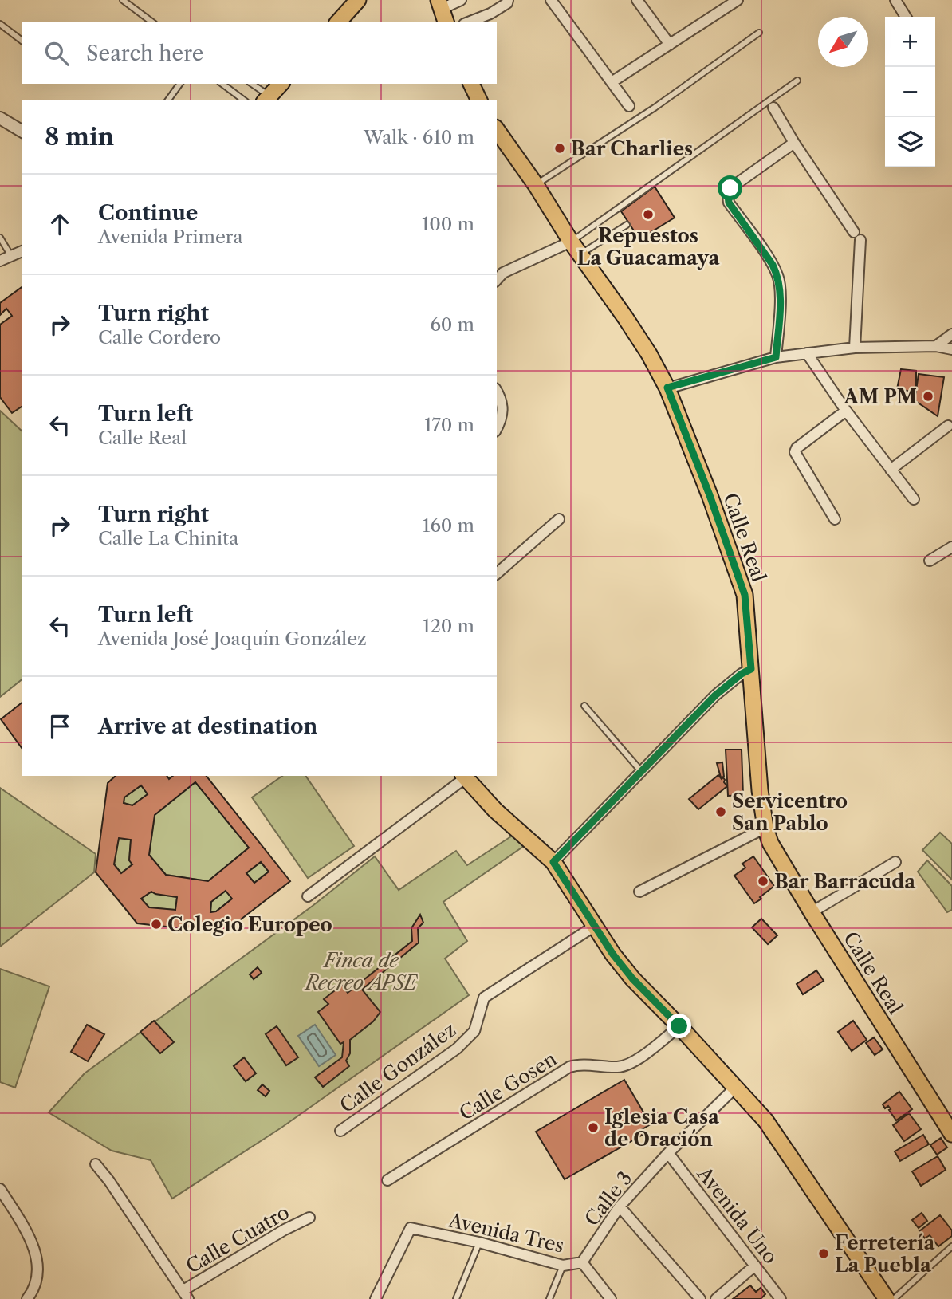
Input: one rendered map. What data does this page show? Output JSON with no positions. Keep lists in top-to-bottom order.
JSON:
{
  "streets": {
    "main road": ["Calle Real"],
    "street": [
      "Calle González",
      "Calle Gosen",
      "Calle 3",
      "Avenida Uno",
      "Avenida Tres",
      "Calle Cuatro"
    ]
  },
  "crossings": [
    ["Calle 3", "Avenida Uno"],
    ["Calle 3", "Avenida Tres"]
  ],
  "parks": ["Finca de Recreo APSE"],
  "places": [
    "Bar Charlies",
    "Repuestos La Guacamaya",
    "AM PM",
    "Servicentro San Pablo",
    "Bar Barracuda",
    "Colegio Europeo",
    "Iglesia Casa de Oración",
    "Ferretería La Puebla"
  ],
  "north": "bottom left",
  "page": {
    "map_buttons": ["+", "−"],
    "search": "Search here",
    "heading": ["8 min", "Walk · 610 m"],
    "list": [
      ["Continue", "Avenida Primera", "100 m"],
      ["Turn right", "Calle Cordero", "60 m"],
      ["Turn left", "Calle Real", "170 m"],
      ["Turn right", "Calle La Chinita", "160 m"],
      ["Turn left", "Avenida José Joaquín González", "120 m"],
      "Arrive at destination"
    ]
  }
}
